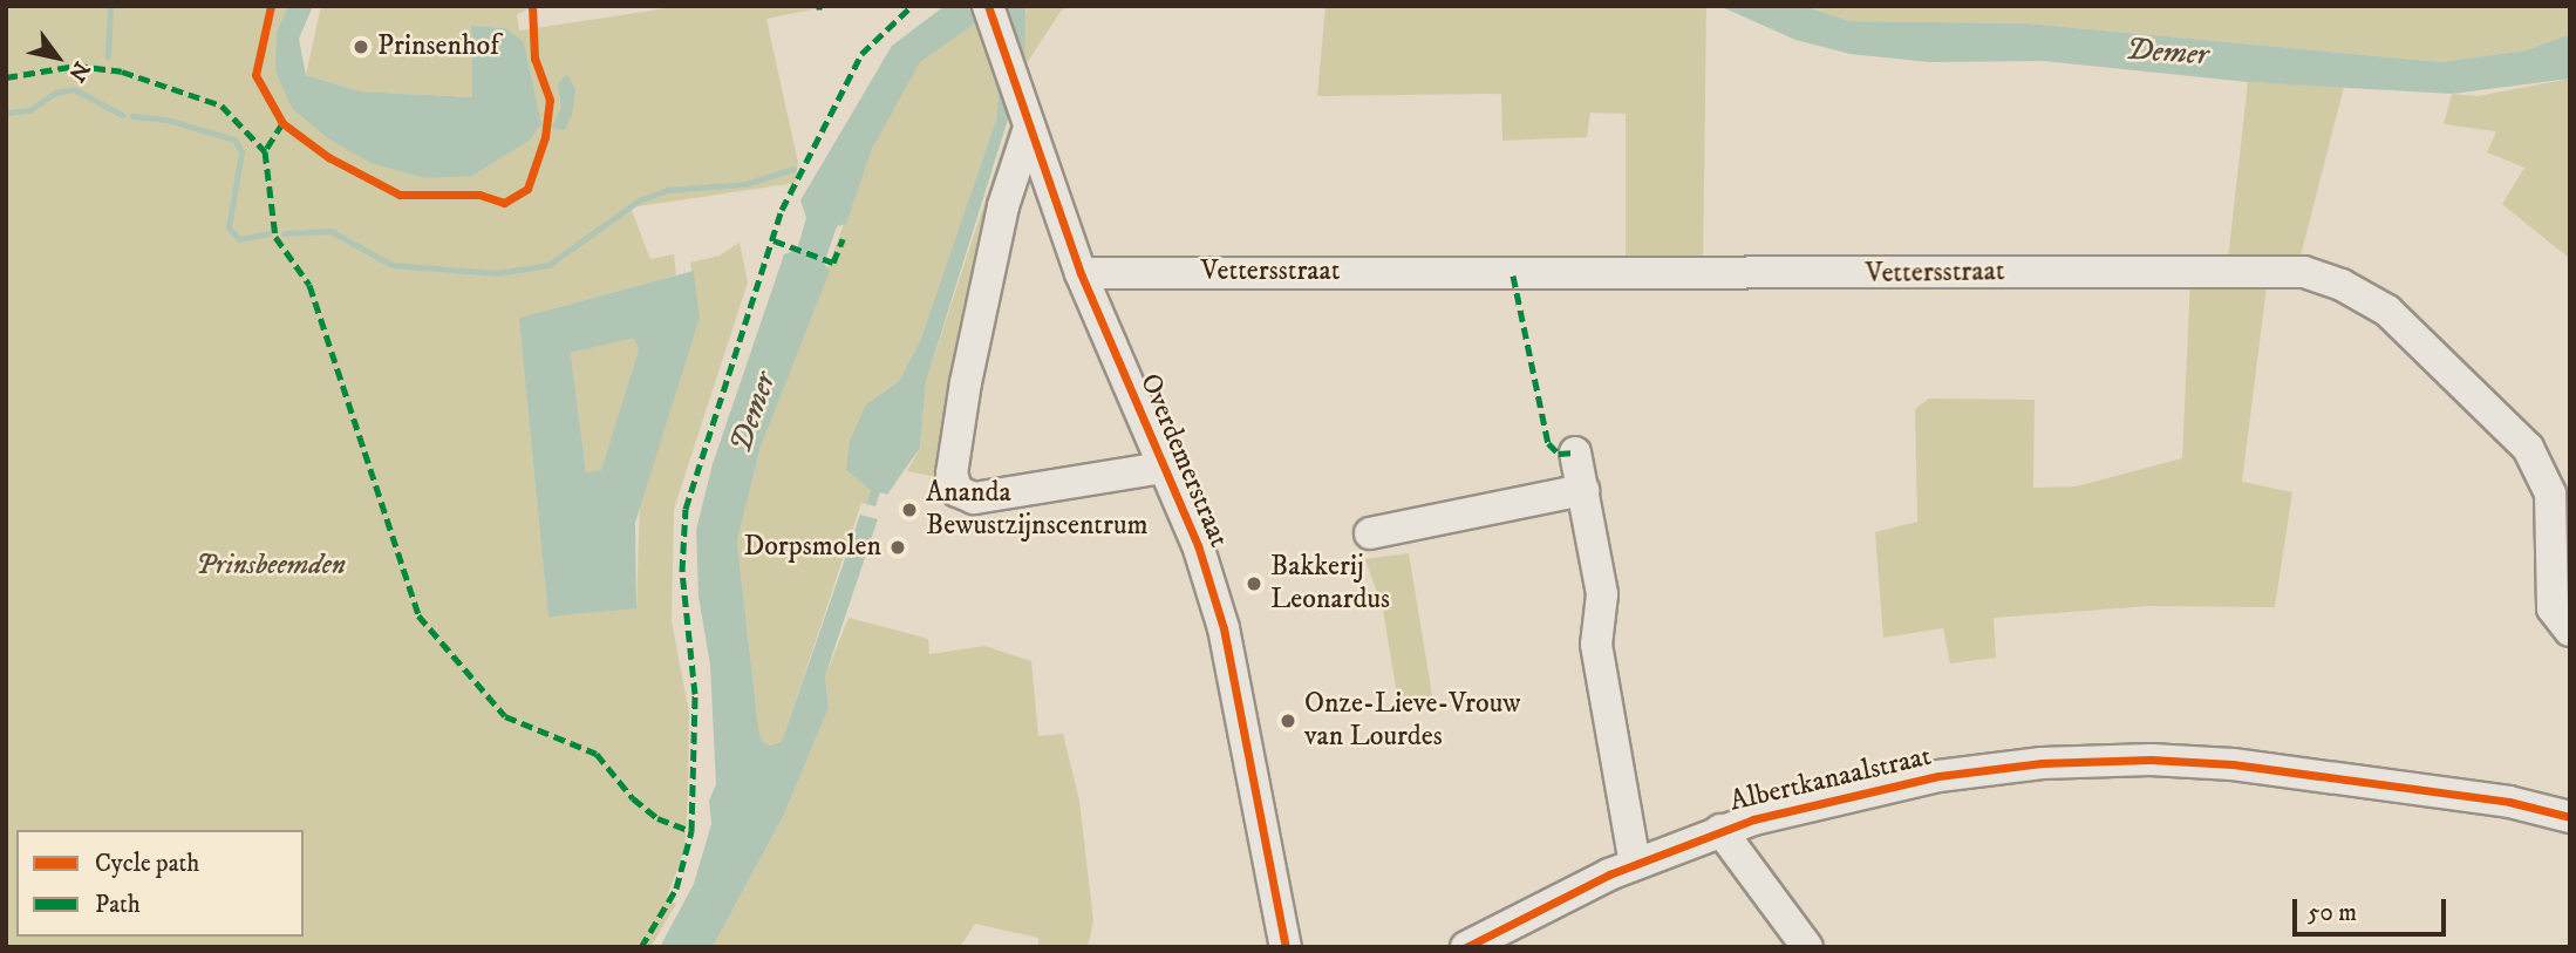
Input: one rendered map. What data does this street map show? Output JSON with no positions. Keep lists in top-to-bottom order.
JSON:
{
  "streets": {
    "street": ["Vettersstraat", "Overdemerstraat", "Albertkanaalstraat"]
  },
  "crossings": [
    ["Vettersstraat", "Overdemerstraat"]
  ],
  "water": ["Demer"],
  "parks": ["Prinsbeemden"],
  "places": [
    "Prinsenhof",
    "Ananda Bewustzijnscentrum",
    "Dorpsmolen",
    "Bakkerij Leonardus",
    "Onze-Lieve-Vrouw van Lourdes"
  ],
  "legend": ["Cycle path", "Path"],
  "scale_bar": "50 m",
  "north": "bottom right"
}
